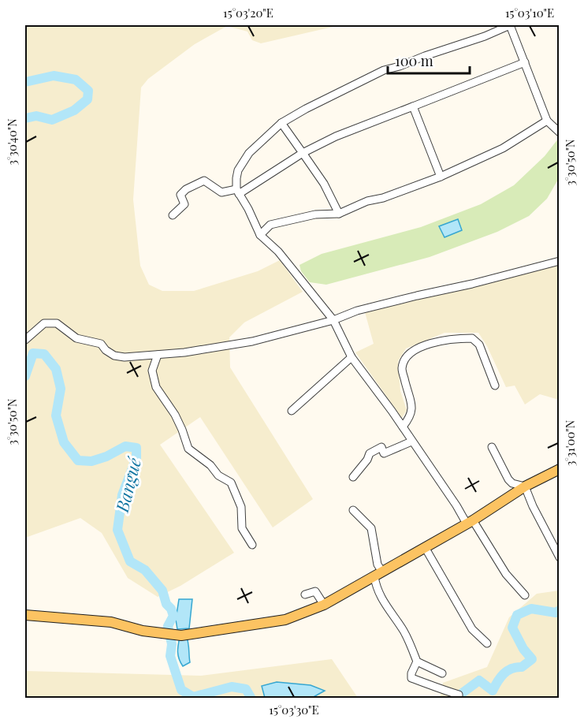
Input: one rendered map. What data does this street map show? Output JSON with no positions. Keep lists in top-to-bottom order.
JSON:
{
  "water": ["Bangué"],
  "scale_bar": "100 m",
  "coordinates": [
    "15°03'20\"E",
    "15°03'10\"E",
    "3°30'40\"N",
    "3°30'50\"N",
    "3°31'00\"N",
    "15°03'30\"E"
  ]
}
